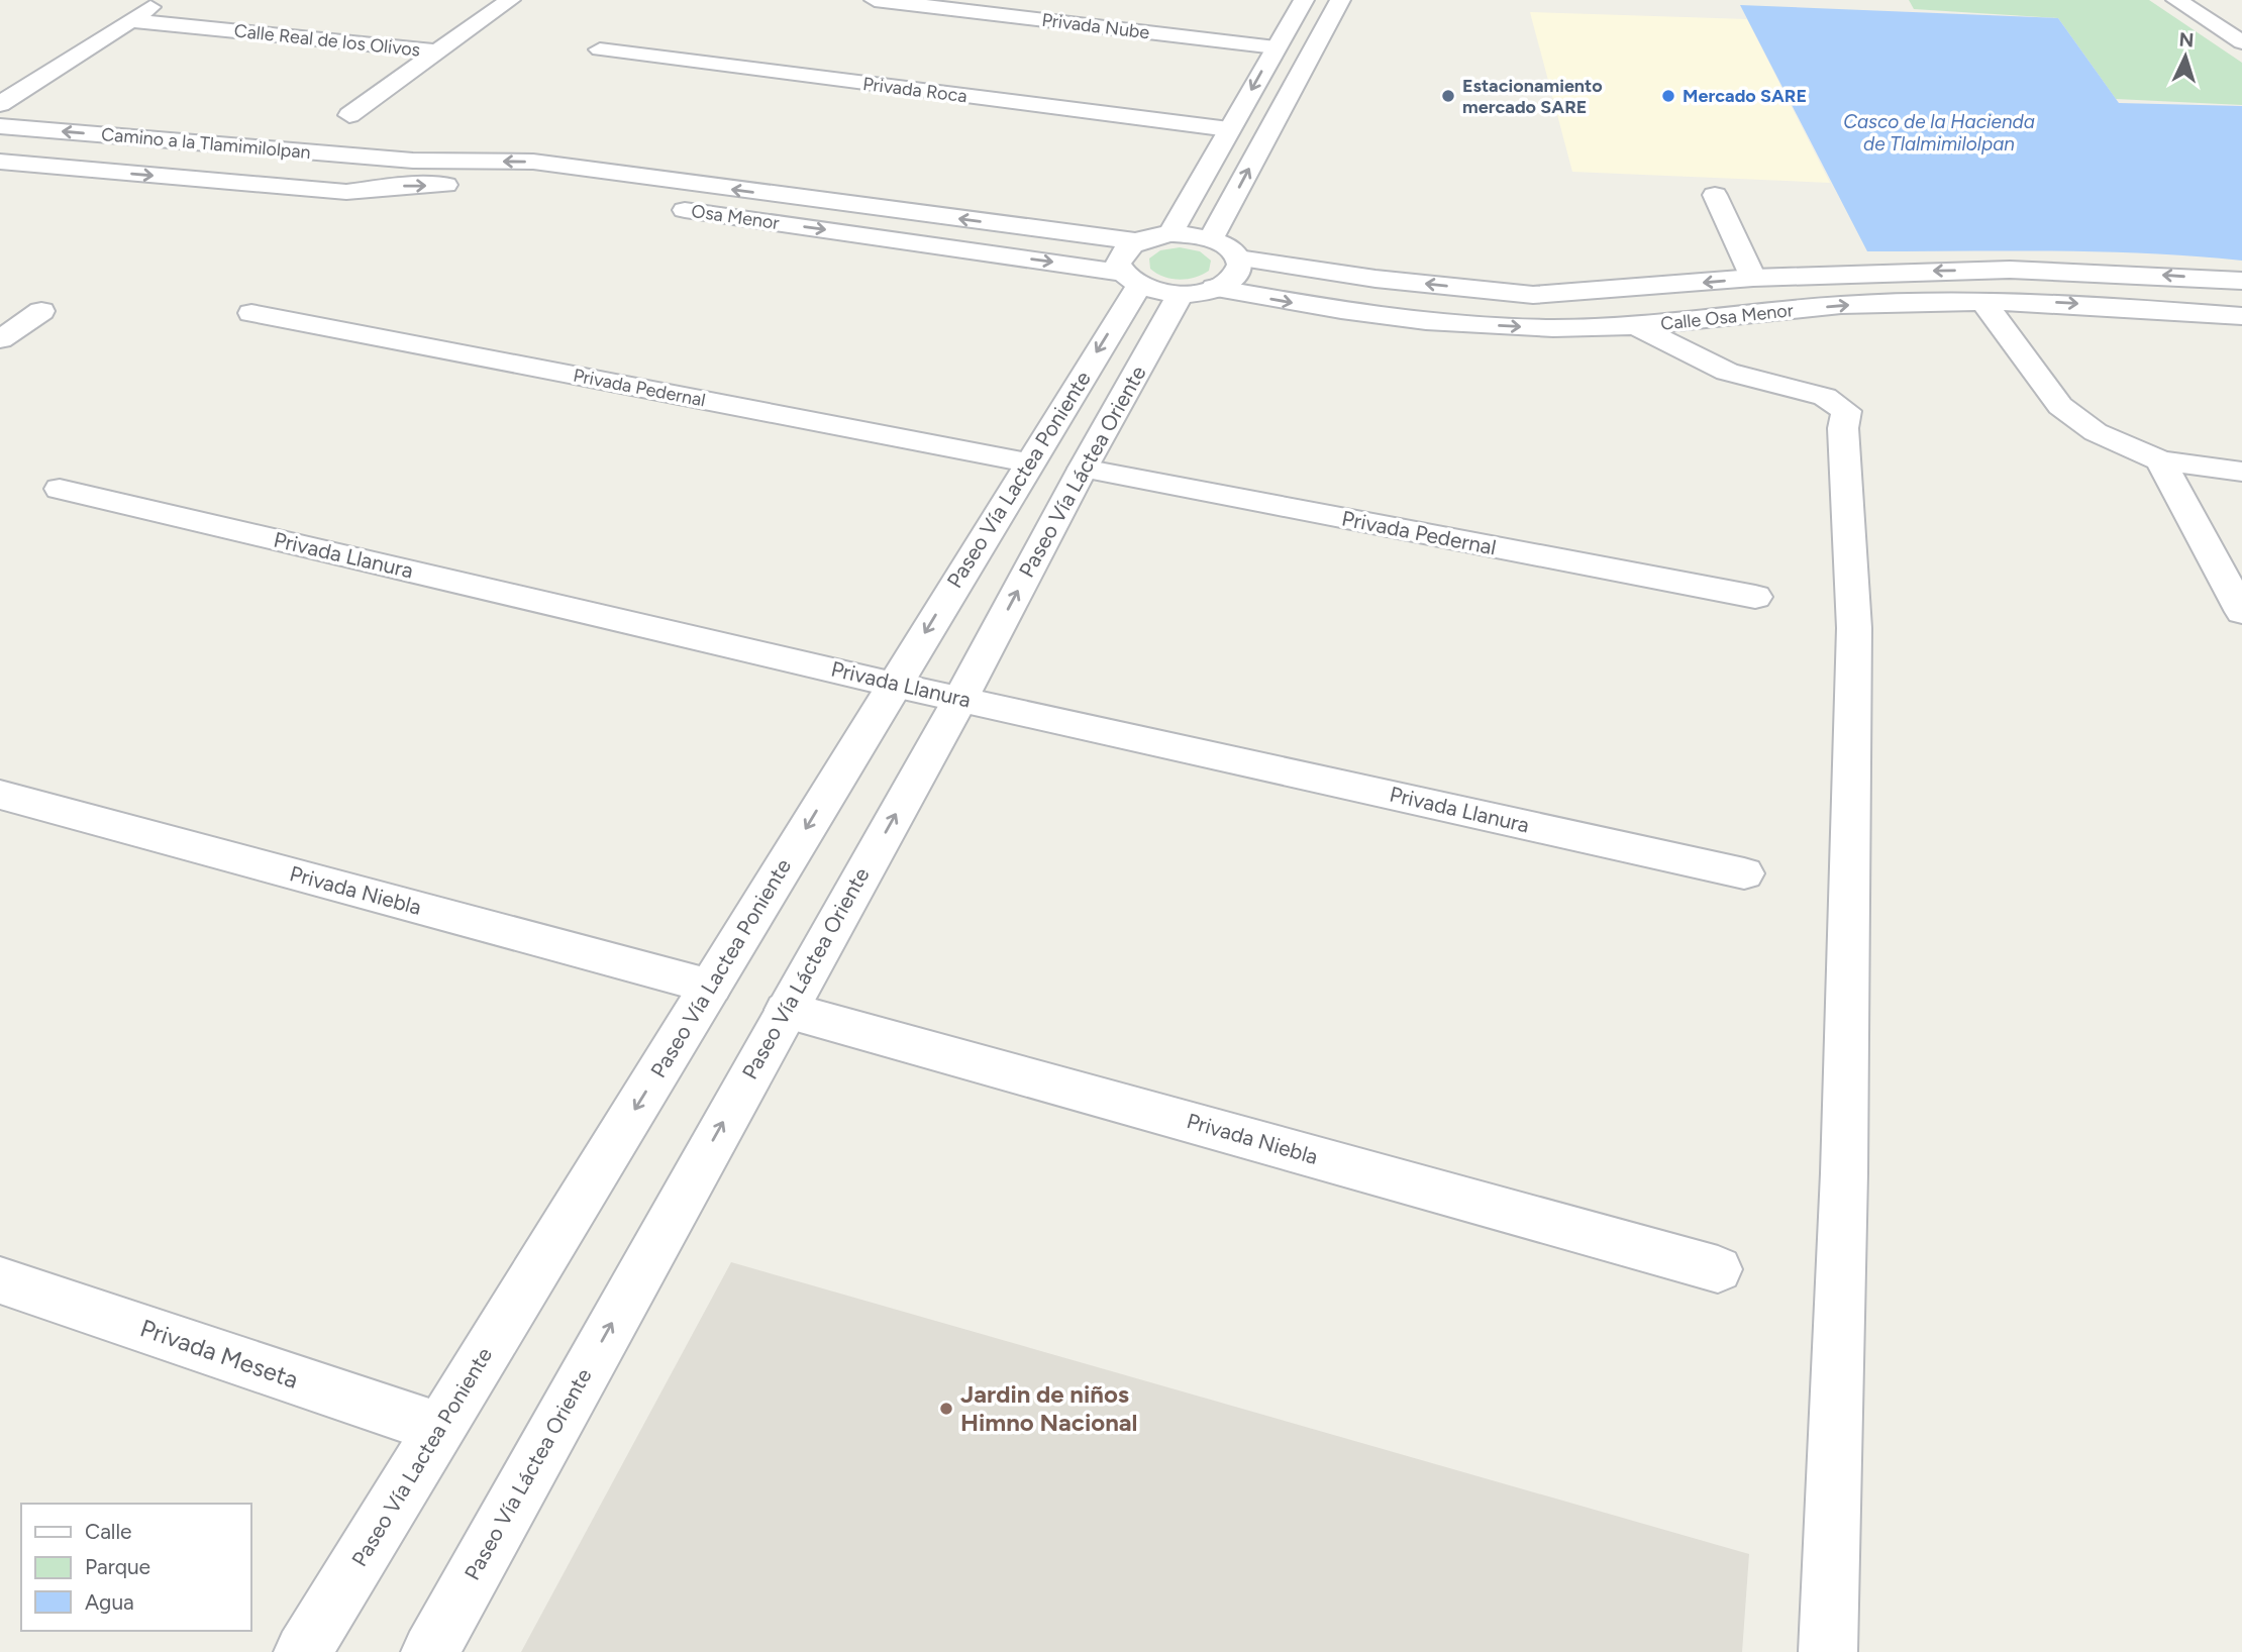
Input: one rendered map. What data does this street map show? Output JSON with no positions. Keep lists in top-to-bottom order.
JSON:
{
  "streets": {
    "street": [
      "Privada Nube",
      "Calle Real de los Olivos",
      "Privada Roca",
      "Camino a la Tlamimilolpan",
      "Osa Menor",
      "Calle Osa Menor",
      "Privada Pedernal",
      "Paseo Vía Láctea Oriente",
      "Paseo Vía Lactea Poniente",
      "Privada Llanura",
      "Privada Niebla",
      "Privada Meseta"
    ]
  },
  "crossings": [
    ["Camino a la Tlamimilolpan", "Osa Menor"],
    ["Osa Menor", "Calle Osa Menor"],
    ["Osa Menor", "Paseo Vía Láctea Oriente"],
    ["Osa Menor", "Paseo Vía Lactea Poniente"],
    ["Calle Osa Menor", "Paseo Vía Láctea Oriente"],
    ["Privada Pedernal", "Paseo Vía Láctea Oriente"],
    ["Privada Pedernal", "Paseo Vía Lactea Poniente"],
    ["Paseo Vía Láctea Oriente", "Privada Llanura"],
    ["Paseo Vía Láctea Oriente", "Privada Niebla"],
    ["Paseo Vía Lactea Poniente", "Privada Llanura"],
    ["Paseo Vía Lactea Poniente", "Privada Niebla"],
    ["Paseo Vía Lactea Poniente", "Privada Meseta"]
  ],
  "one_way": ["Paseo Vía Láctea Oriente", "Paseo Vía Lactea Poniente"],
  "water": ["Casco de la Hacienda de Tlalmimilolpan"],
  "places": ["Estacionamiento mercado SARE", "Mercado SARE", "Jardin de niños Himno Nacional"],
  "legend": ["Calle", "Parque", "Agua"],
  "north": "top"
}
